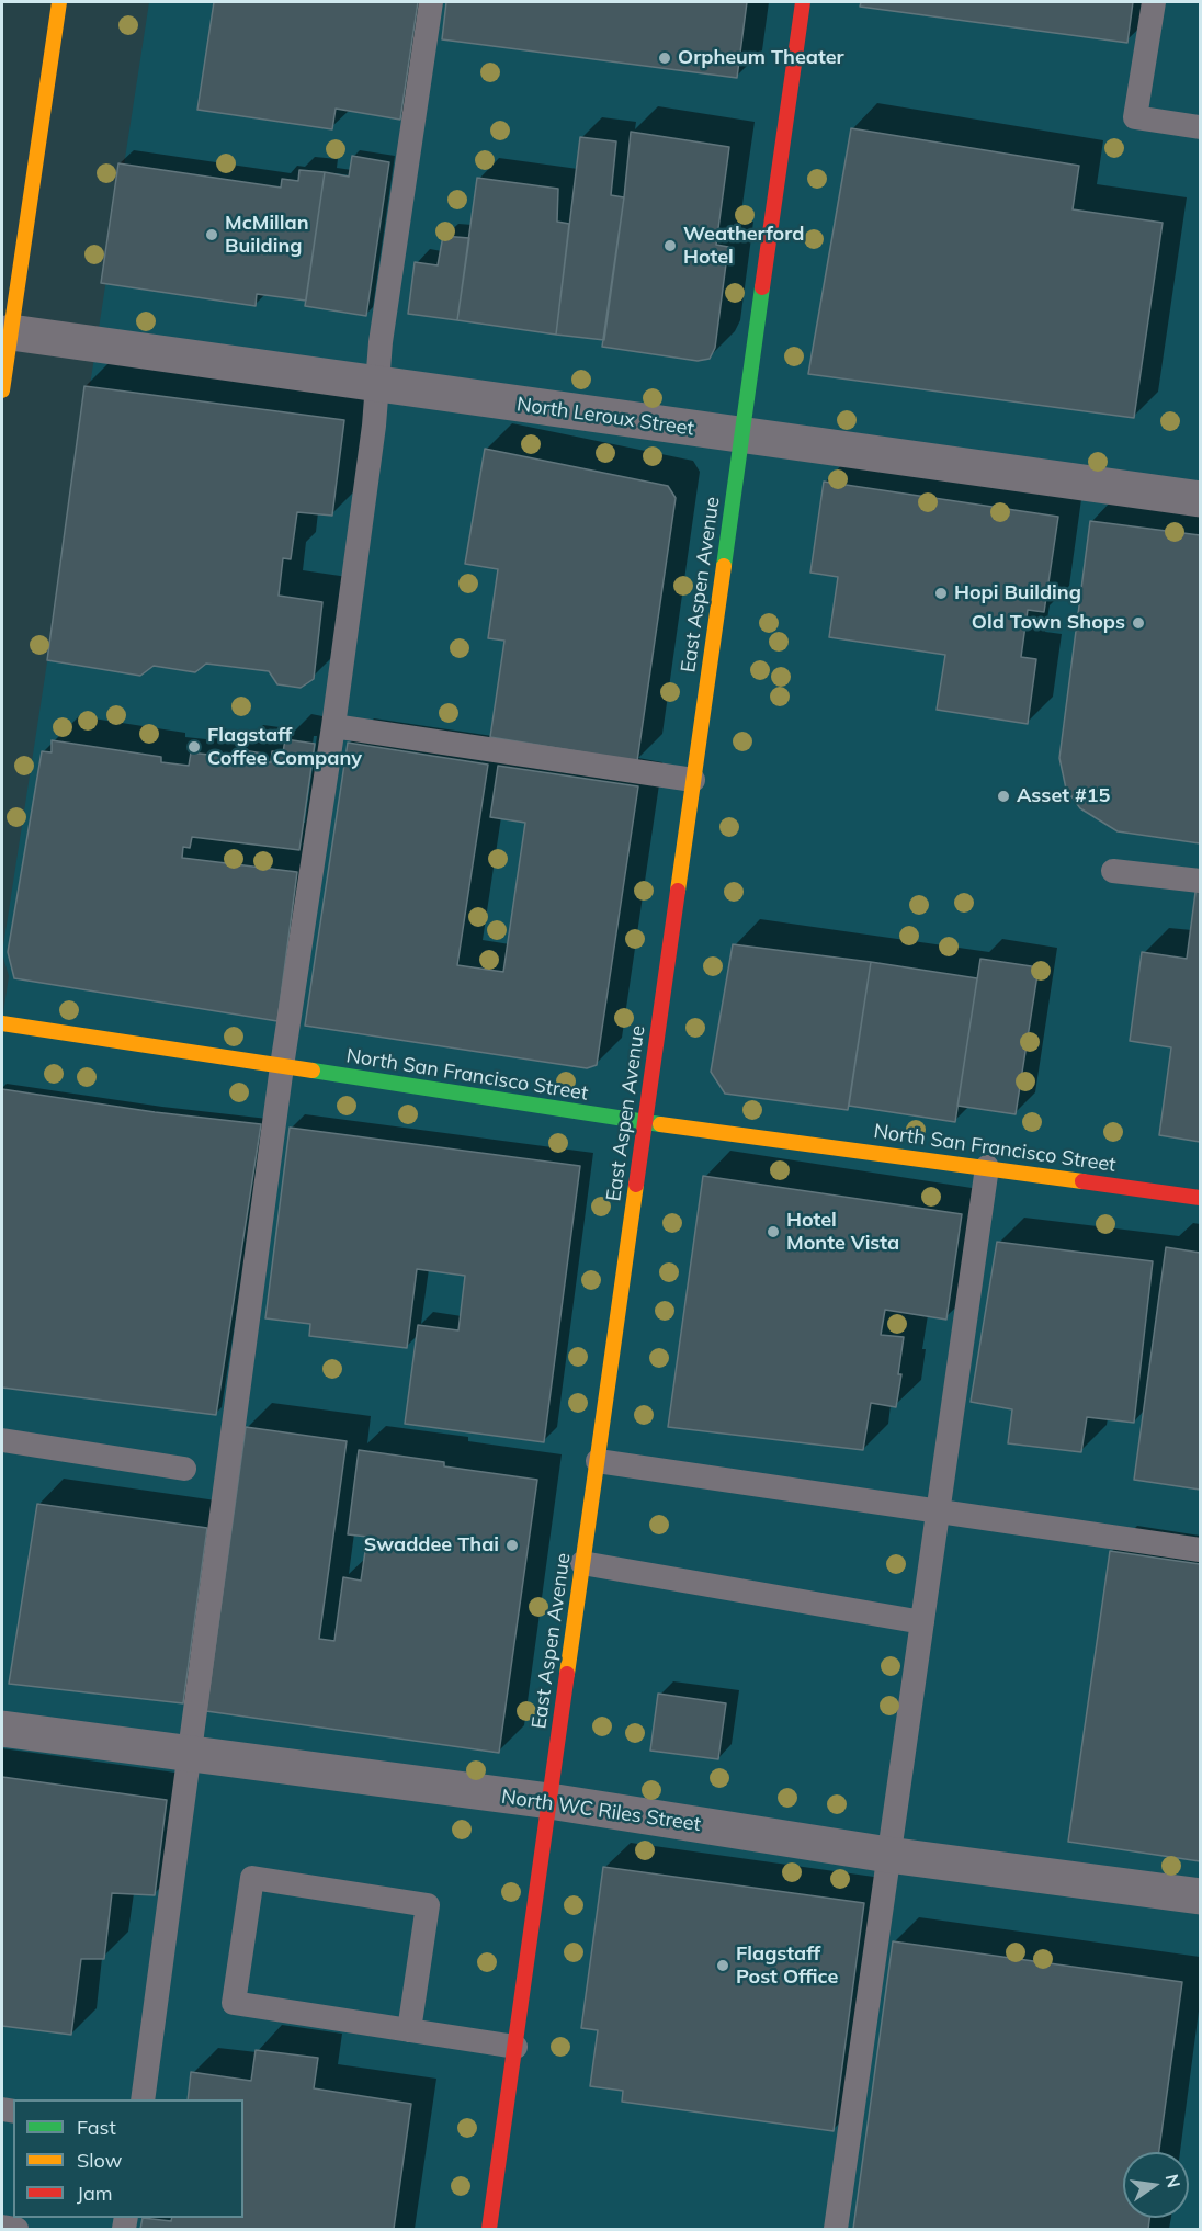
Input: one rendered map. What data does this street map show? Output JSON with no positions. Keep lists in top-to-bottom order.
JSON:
{
  "streets": {
    "street": [
      "North Leroux Street",
      "East Aspen Avenue",
      "North San Francisco Street",
      "North WC Riles Street"
    ]
  },
  "crossings": [
    ["North Leroux Street", "East Aspen Avenue"],
    ["East Aspen Avenue", "North San Francisco Street"],
    ["East Aspen Avenue", "North WC Riles Street"]
  ],
  "places": [
    "Orpheum Theater",
    "McMillan Building",
    "Weatherford Hotel",
    "Hopi Building",
    "Old Town Shops",
    "Flagstaff Coffee Company",
    "Asset #15",
    "Hotel Monte Vista",
    "Swaddee Thai",
    "Flagstaff Post Office"
  ],
  "legend": ["Fast", "Slow", "Jam"],
  "north": "right"
}
